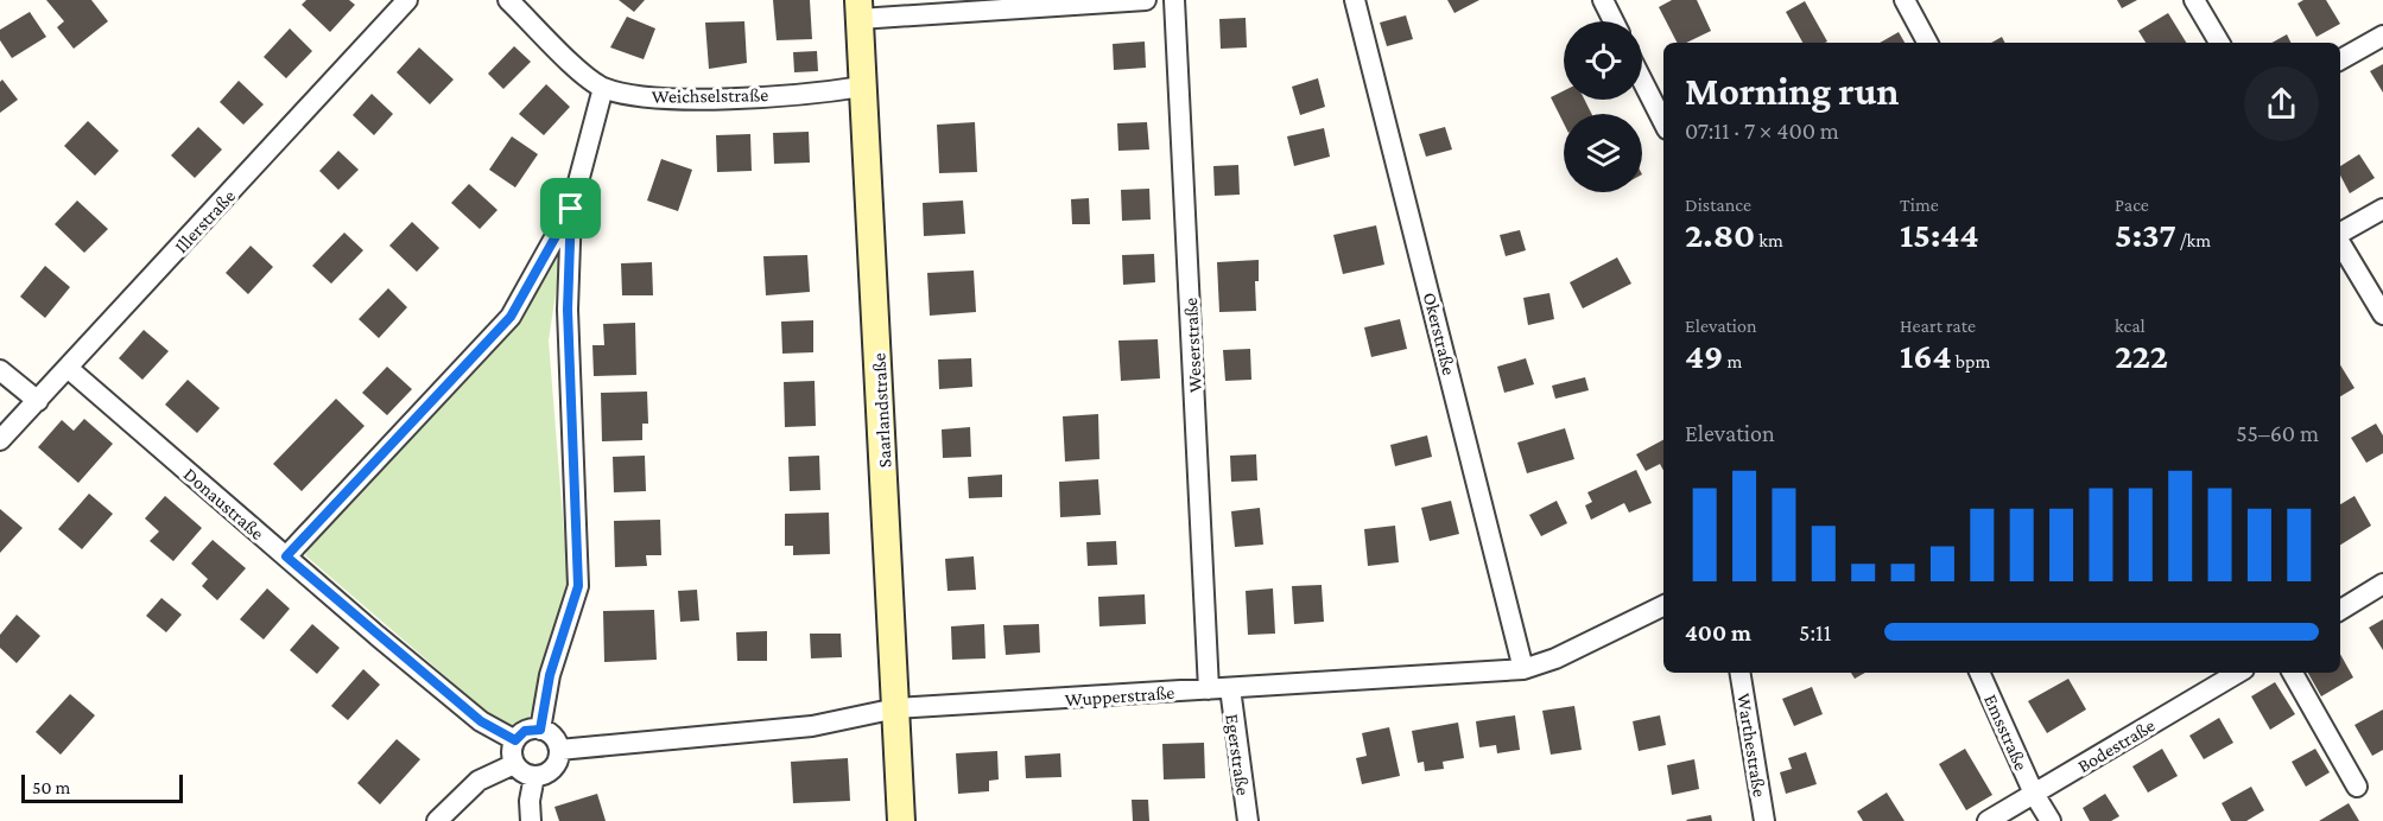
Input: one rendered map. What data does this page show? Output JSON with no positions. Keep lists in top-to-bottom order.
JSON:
{
  "streets": {
    "street": [
      "Weichselstraße",
      "Illerstraße",
      "Okerstraße",
      "Weserstraße",
      "Saarlandstraße",
      "Donaustraße",
      "Wupperstraße",
      "Emsstraße",
      "Warthestraße",
      "Bodestraße",
      "Egerstraße"
    ]
  },
  "crossings": [
    ["Weichselstraße", "Saarlandstraße"],
    ["Illerstraße", "Donaustraße"],
    ["Okerstraße", "Wupperstraße"],
    ["Weserstraße", "Wupperstraße"],
    ["Saarlandstraße", "Wupperstraße"],
    ["Donaustraße", "Wupperstraße"],
    ["Wupperstraße", "Egerstraße"],
    ["Emsstraße", "Bodestraße"]
  ],
  "scale_bar": "50 m",
  "page": {
    "heading": ["Morning run", "07:11 · 7 × 400 m"],
    "stats": [
      ["Distance", "2.80 km"],
      ["Time", "15:44"],
      ["Pace", "5:37 /km"],
      ["Elevation", "49 m"],
      ["Heart rate", "164 bpm"],
      ["kcal", "222"]
    ],
    "chart": ["Elevation", "55–60 m"],
    "list": [
      {
        "name": "400 m",
        "note": "5:11"
      }
    ],
    "scale": "50 m"
  }
}
